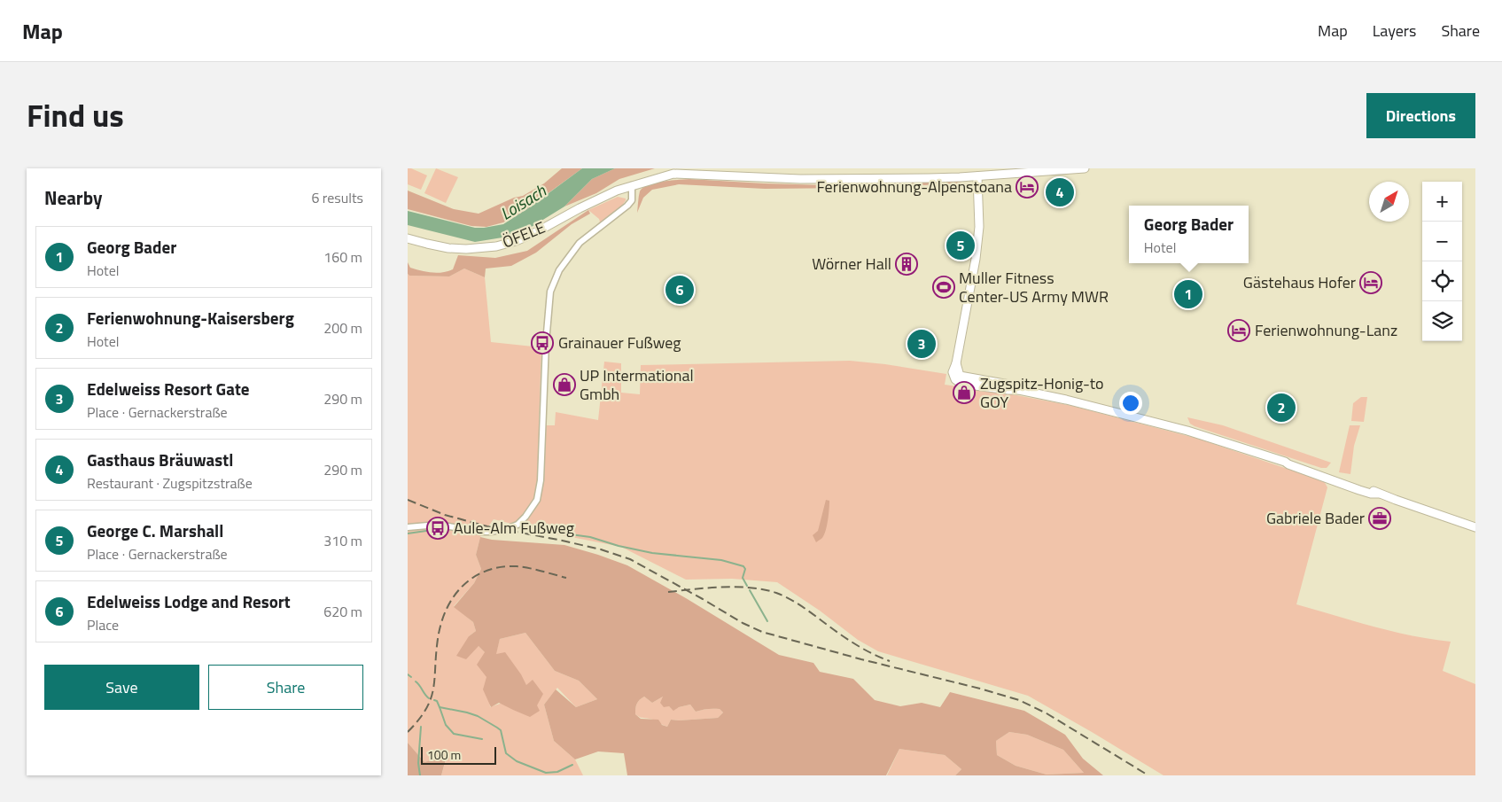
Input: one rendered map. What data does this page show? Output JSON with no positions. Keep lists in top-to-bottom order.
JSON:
{
  "streets": {
    "main road": ["ÖFELE"]
  },
  "water": ["Loisach"],
  "places": {
    "hotel": ["Ferienwohnung-Alpenstoana", "Gästehaus Hofer", "Ferienwohnung-Lanz"],
    "building": ["Wörner Hall"],
    "sports": ["Muller Fitness Center-US Army MWR"],
    "bus stop": ["Grainauer Fußweg", "Aule-Alm Fußweg"],
    "shop": ["UP Intermational Gmbh", "Zugspitz-Honig-to GOY"],
    "office": ["Gabriele Bader"]
  },
  "scale_bar": "100 m",
  "north": "top right",
  "page": {
    "header": "Map",
    "nav": ["Map", "Layers", "Share"],
    "title": "Find us",
    "buttons": [
      "Directions",
      ["Save", "Share"]
    ],
    "heading": ["Nearby", "6 results"],
    "pins": [
      "4",
      "5",
      "6",
      "1",
      "3",
      "2"
    ],
    "map_buttons": ["+", "−"],
    "popup": ["Georg Bader", "Hotel"],
    "list": [
      {
        "mark": "1",
        "name": "Georg Bader",
        "note": "Hotel",
        "value": "160 m"
      },
      {
        "mark": "2",
        "name": "Ferienwohnung-Kaisersberg",
        "note": "Hotel",
        "value": "200 m"
      },
      {
        "mark": "3",
        "name": "Edelweiss Resort Gate",
        "note": "Place · Gernackerstraße",
        "value": "290 m"
      },
      {
        "mark": "4",
        "name": "Gasthaus Bräuwastl",
        "note": "Restaurant · Zugspitzstraße",
        "value": "290 m"
      },
      {
        "mark": "5",
        "name": "George C. Marshall",
        "note": "Place · Gernackerstraße",
        "value": "310 m"
      },
      {
        "mark": "6",
        "name": "Edelweiss Lodge and Resort",
        "note": "Place",
        "value": "620 m"
      }
    ],
    "scale": "100 m"
  }
}
